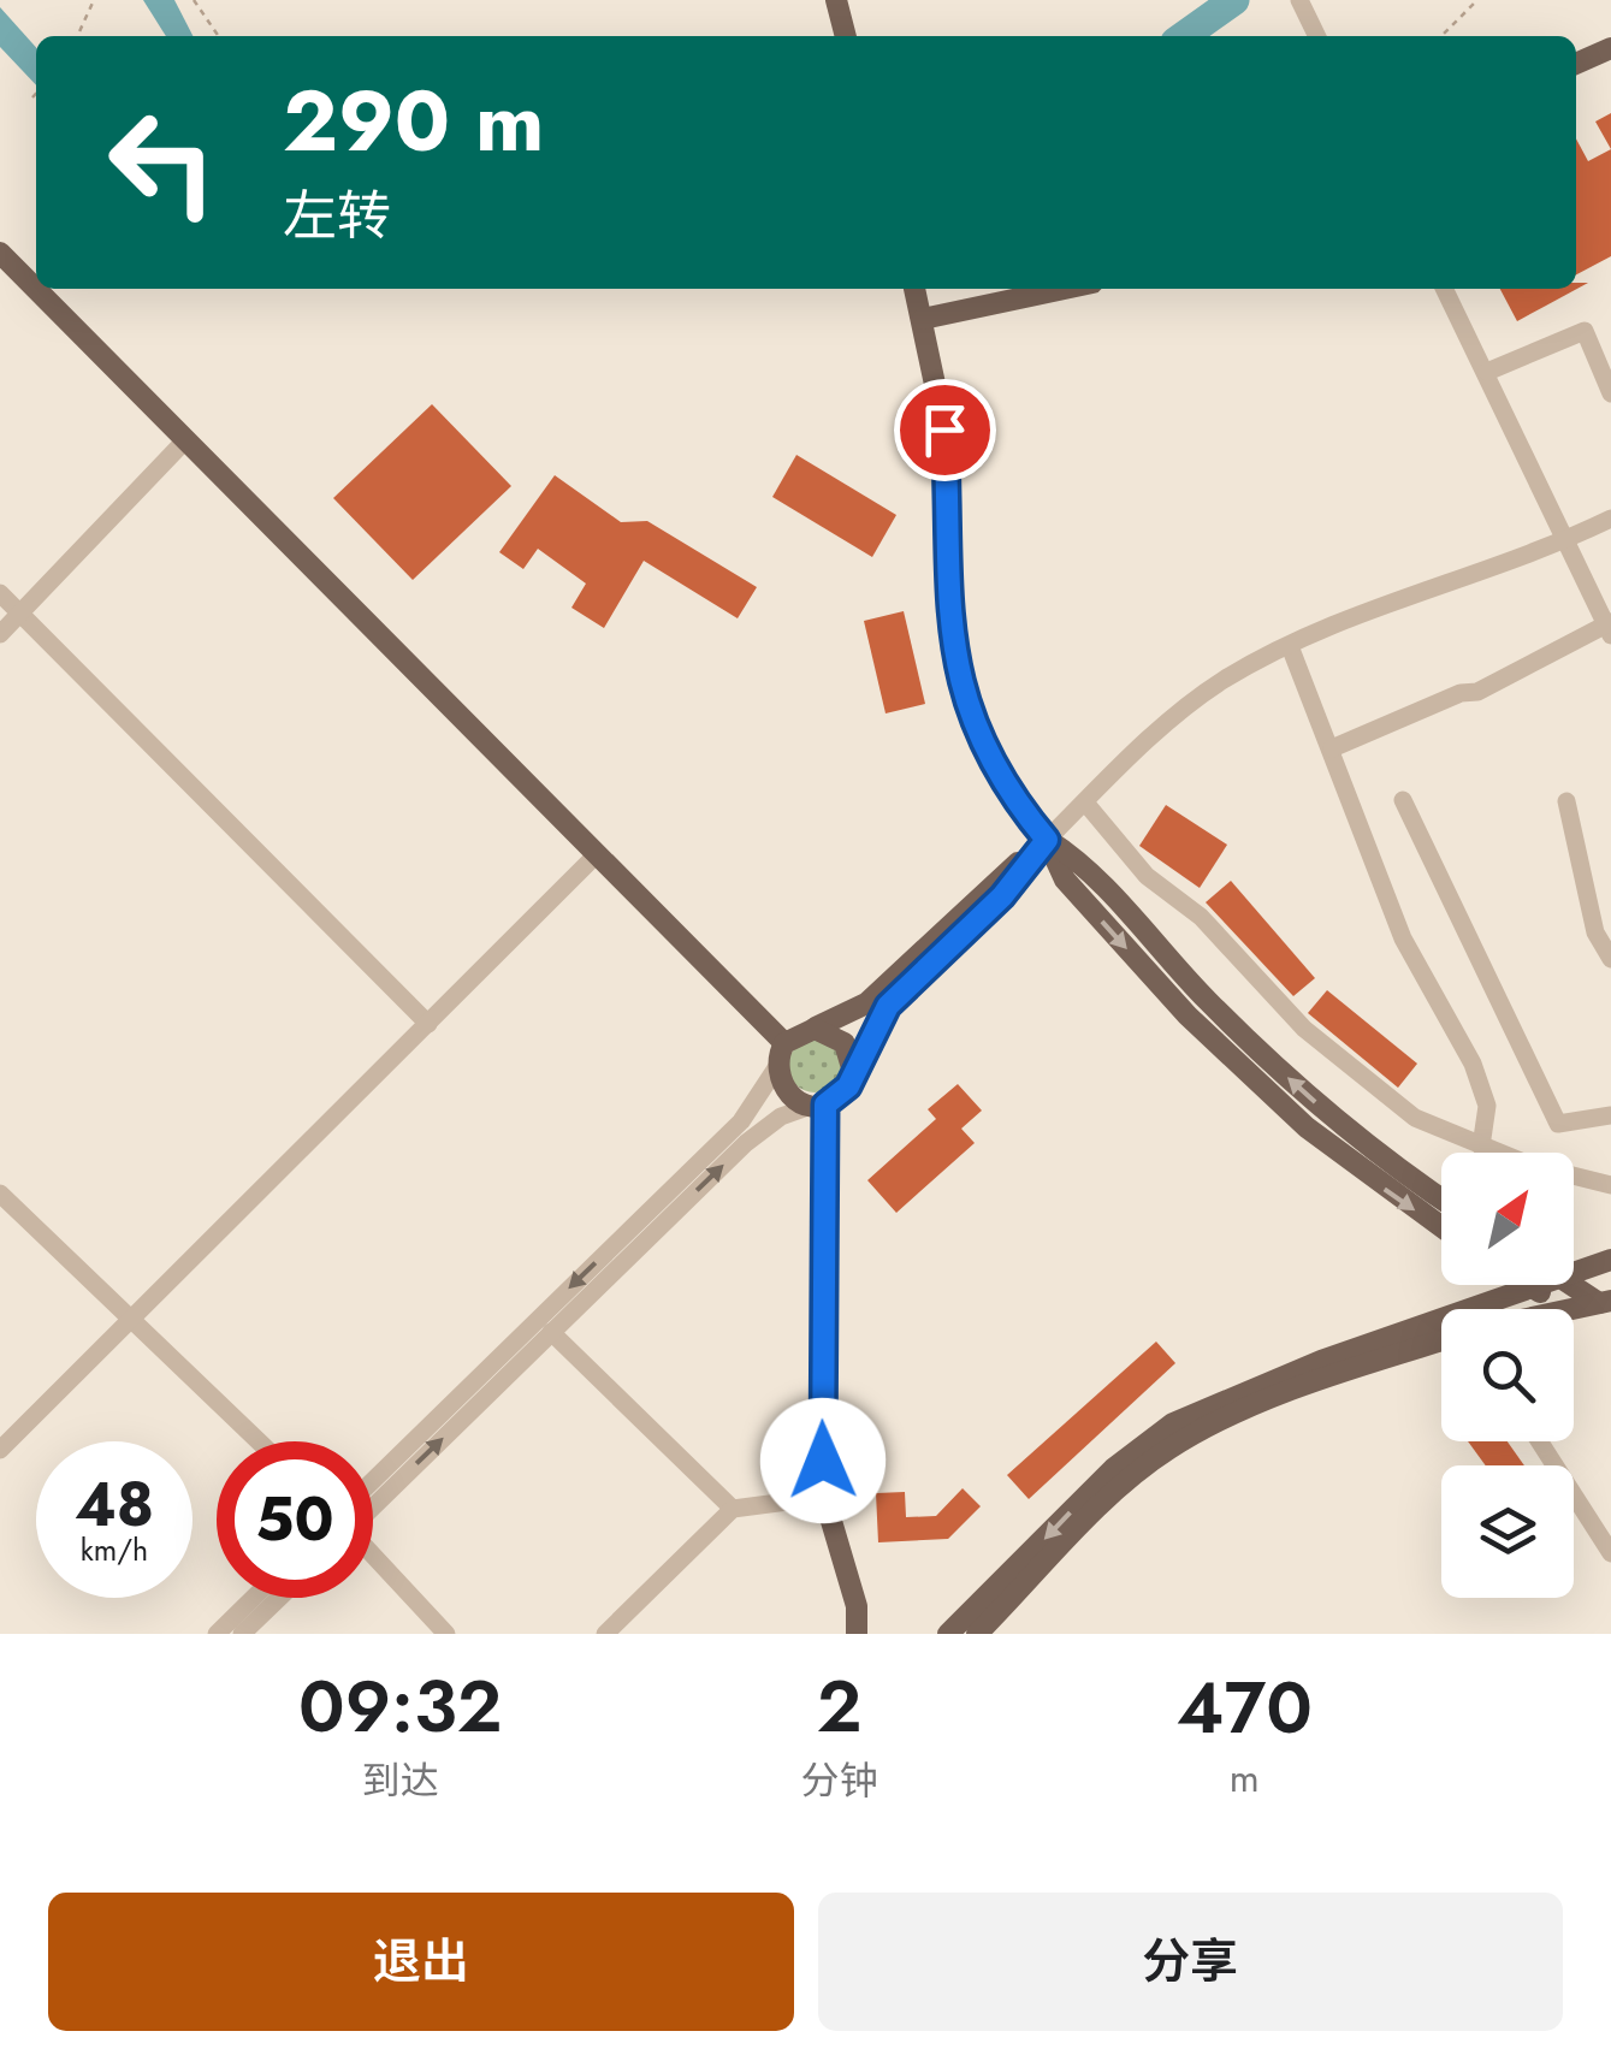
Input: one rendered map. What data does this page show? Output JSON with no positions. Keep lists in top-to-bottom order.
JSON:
{
  "north": "top right",
  "page": {
    "turn": ["290 m", "左转"],
    "speed": "48 km/h",
    "limit": "50",
    "eta": [
      "09:32",
      "到达",
      "2",
      "分钟",
      "470",
      "m"
    ],
    "buttons": ["退出", "分享"]
  }
}
